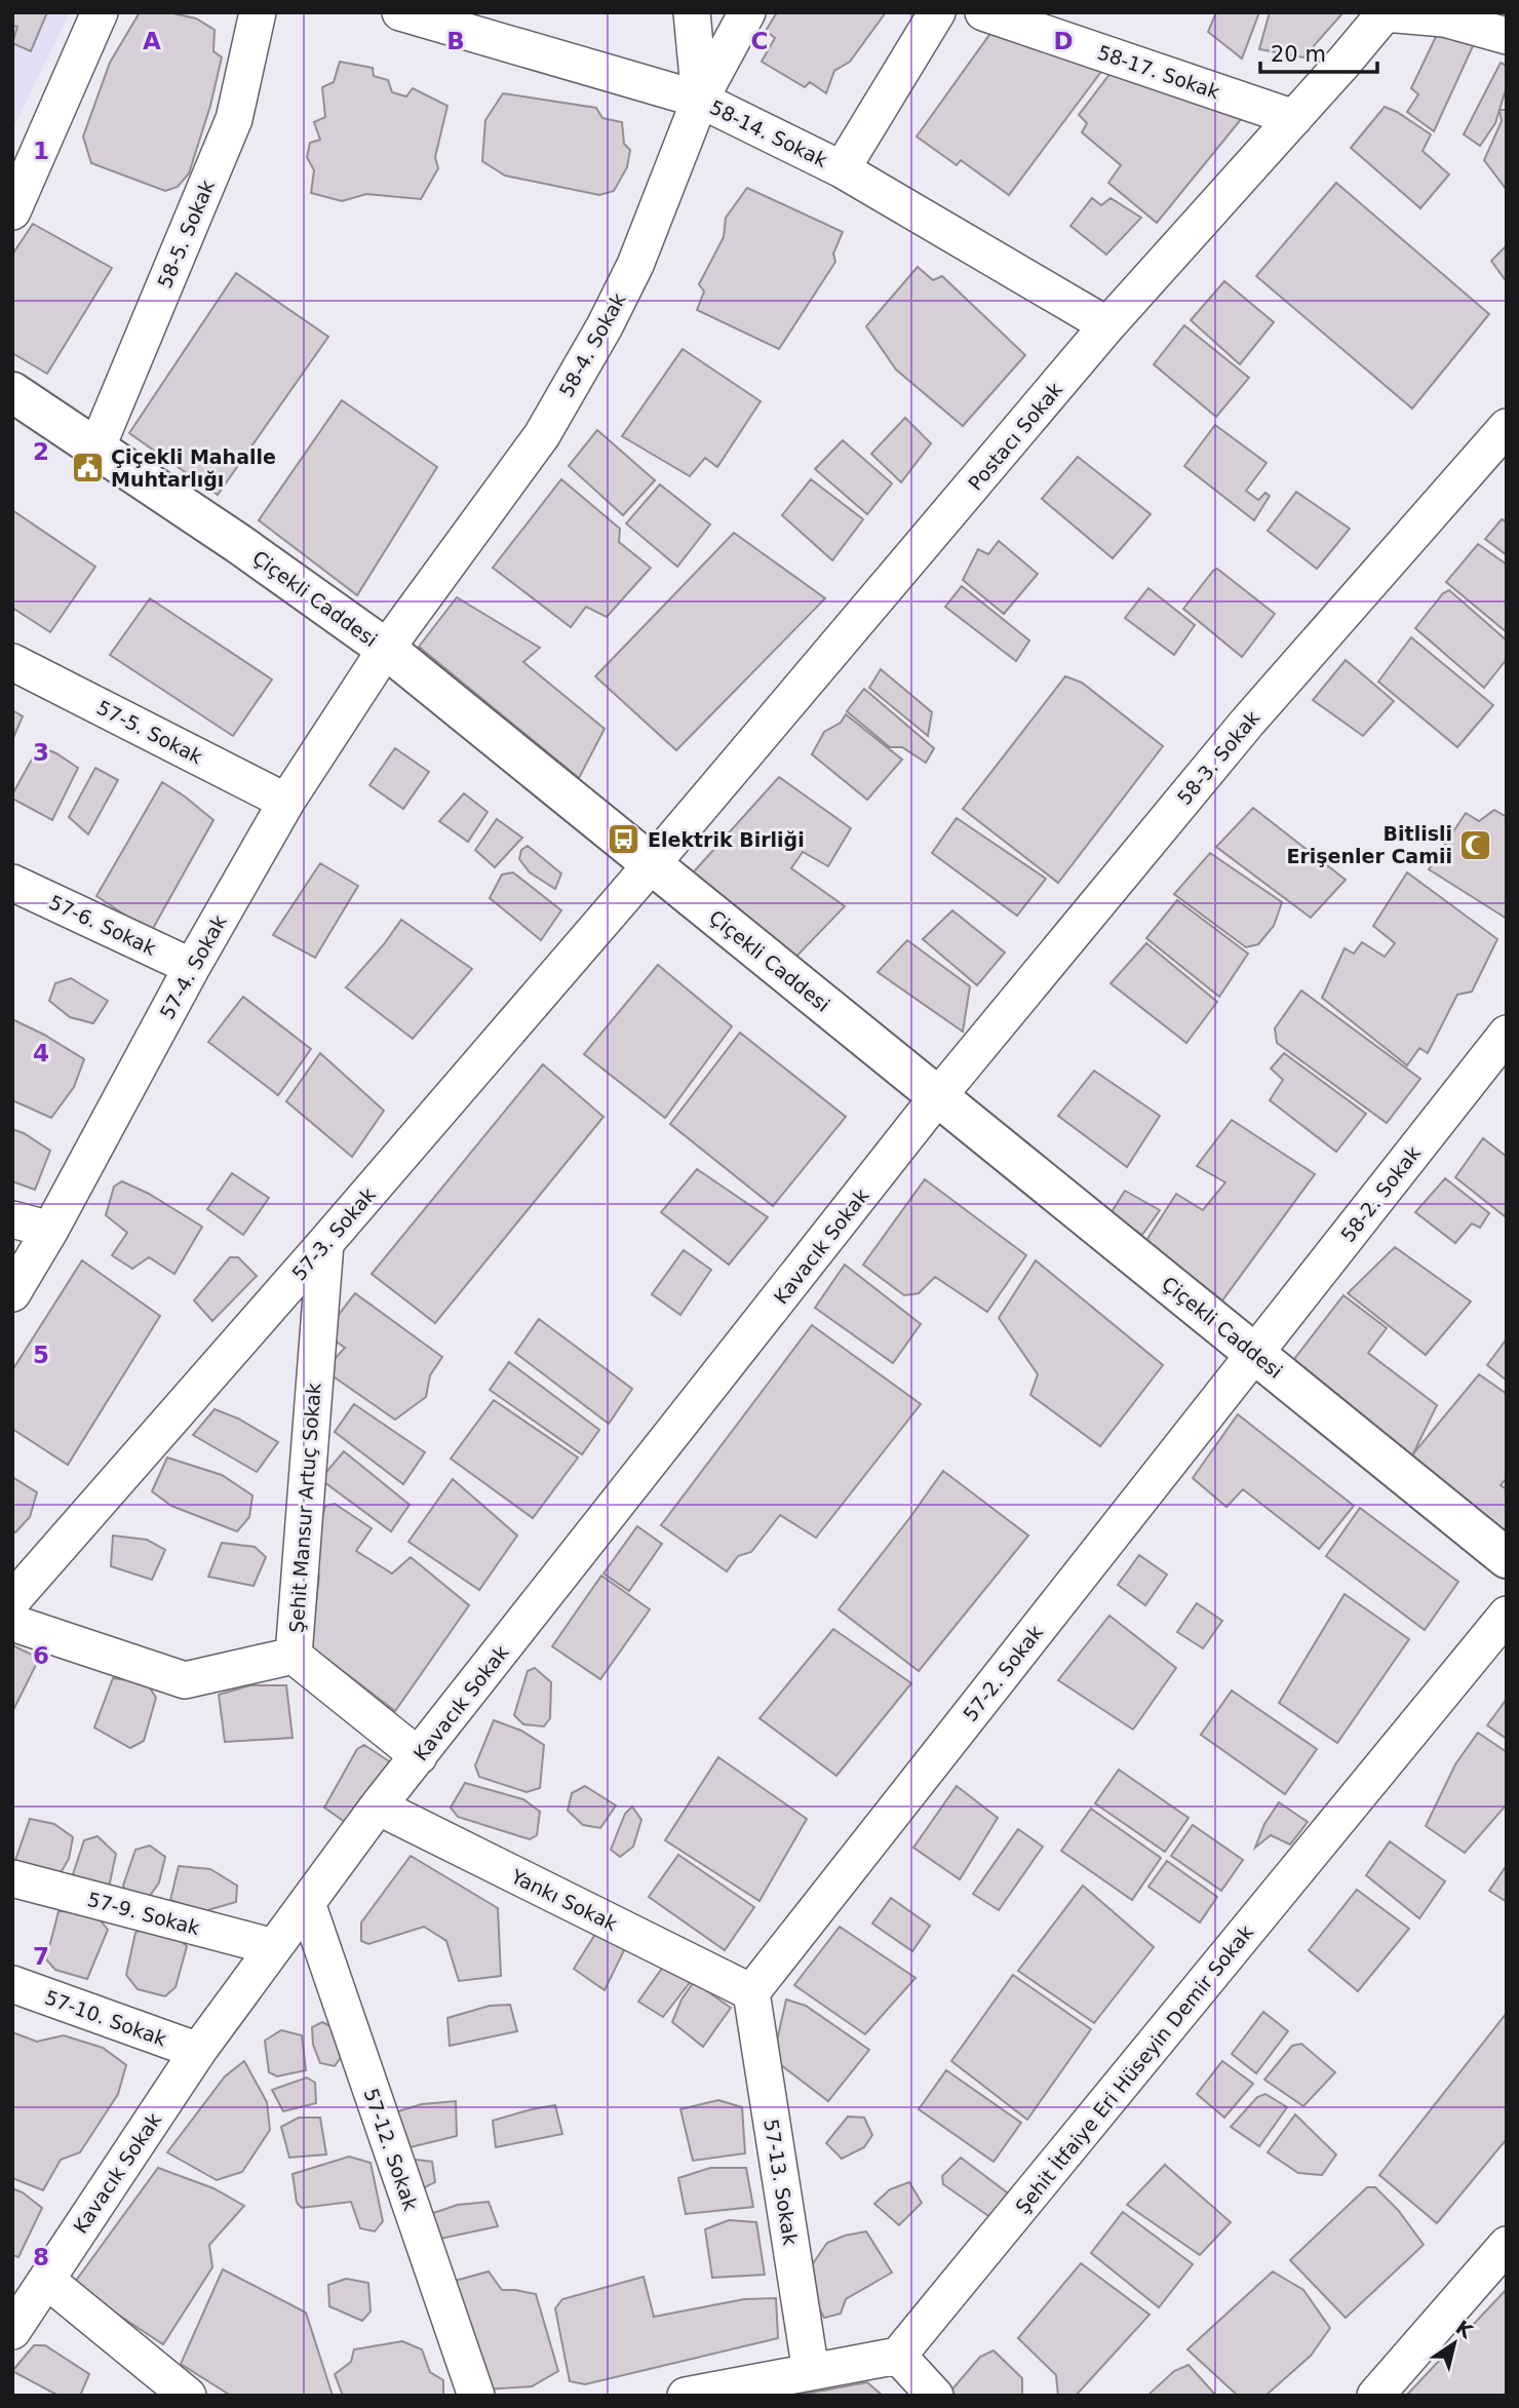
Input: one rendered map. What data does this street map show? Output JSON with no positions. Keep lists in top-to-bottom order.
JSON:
{
  "streets": {
    "street": [
      "58-17. Sokak",
      "58-14. Sokak",
      "58-5. Sokak",
      "58-4. Sokak",
      "Postacı Sokak",
      "Çiçekli Caddesi",
      "57-5. Sokak",
      "58-3. Sokak",
      "57-6. Sokak",
      "57-4. Sokak",
      "58-2. Sokak",
      "57-3. Sokak",
      "Kavacık Sokak",
      "Şehit Mansur Artuç Sokak",
      "57-2. Sokak",
      "Yankı Sokak",
      "57-9. Sokak",
      "57-10. Sokak",
      "Şehit İtfaiye Eri Hüseyin Demir Sokak",
      "57-12. Sokak",
      "57-13. Sokak"
    ]
  },
  "crossings": [
    ["58-17. Sokak", "Postacı Sokak"],
    ["58-14. Sokak", "58-4. Sokak"],
    ["58-14. Sokak", "Postacı Sokak"],
    ["58-5. Sokak", "Çiçekli Caddesi"],
    ["58-4. Sokak", "Çiçekli Caddesi"],
    ["58-4. Sokak", "57-4. Sokak"],
    ["Postacı Sokak", "Çiçekli Caddesi"],
    ["Postacı Sokak", "57-3. Sokak"],
    ["Çiçekli Caddesi", "58-3. Sokak"],
    ["Çiçekli Caddesi", "57-4. Sokak"],
    ["Çiçekli Caddesi", "58-2. Sokak"],
    ["Çiçekli Caddesi", "57-3. Sokak"],
    ["Çiçekli Caddesi", "Kavacık Sokak"],
    ["Çiçekli Caddesi", "57-2. Sokak"],
    ["57-5. Sokak", "57-4. Sokak"],
    ["58-3. Sokak", "Kavacık Sokak"],
    ["57-6. Sokak", "57-4. Sokak"],
    ["58-2. Sokak", "57-2. Sokak"],
    ["57-3. Sokak", "Şehit Mansur Artuç Sokak"],
    ["Kavacık Sokak", "Şehit Mansur Artuç Sokak"],
    ["Kavacık Sokak", "Yankı Sokak"],
    ["Kavacık Sokak", "57-9. Sokak"],
    ["Kavacık Sokak", "57-10. Sokak"],
    ["Kavacık Sokak", "57-12. Sokak"],
    ["57-2. Sokak", "Yankı Sokak"],
    ["57-2. Sokak", "57-13. Sokak"],
    ["Yankı Sokak", "57-13. Sokak"]
  ],
  "places": {
    "public building": ["Çiçekli Mahalle Muhtarlığı"],
    "bus stop": ["Elektrik Birliği"],
    "mosque": ["Bitlisli Erişenler Camii"]
  },
  "scale_bar": "20 m",
  "north": "top right",
  "grid": {
    "columns": [
      "A",
      "B",
      "C",
      "D"
    ],
    "rows": [
      "1",
      "2",
      "3",
      "4",
      "5",
      "6",
      "7",
      "8"
    ]
  }
}
